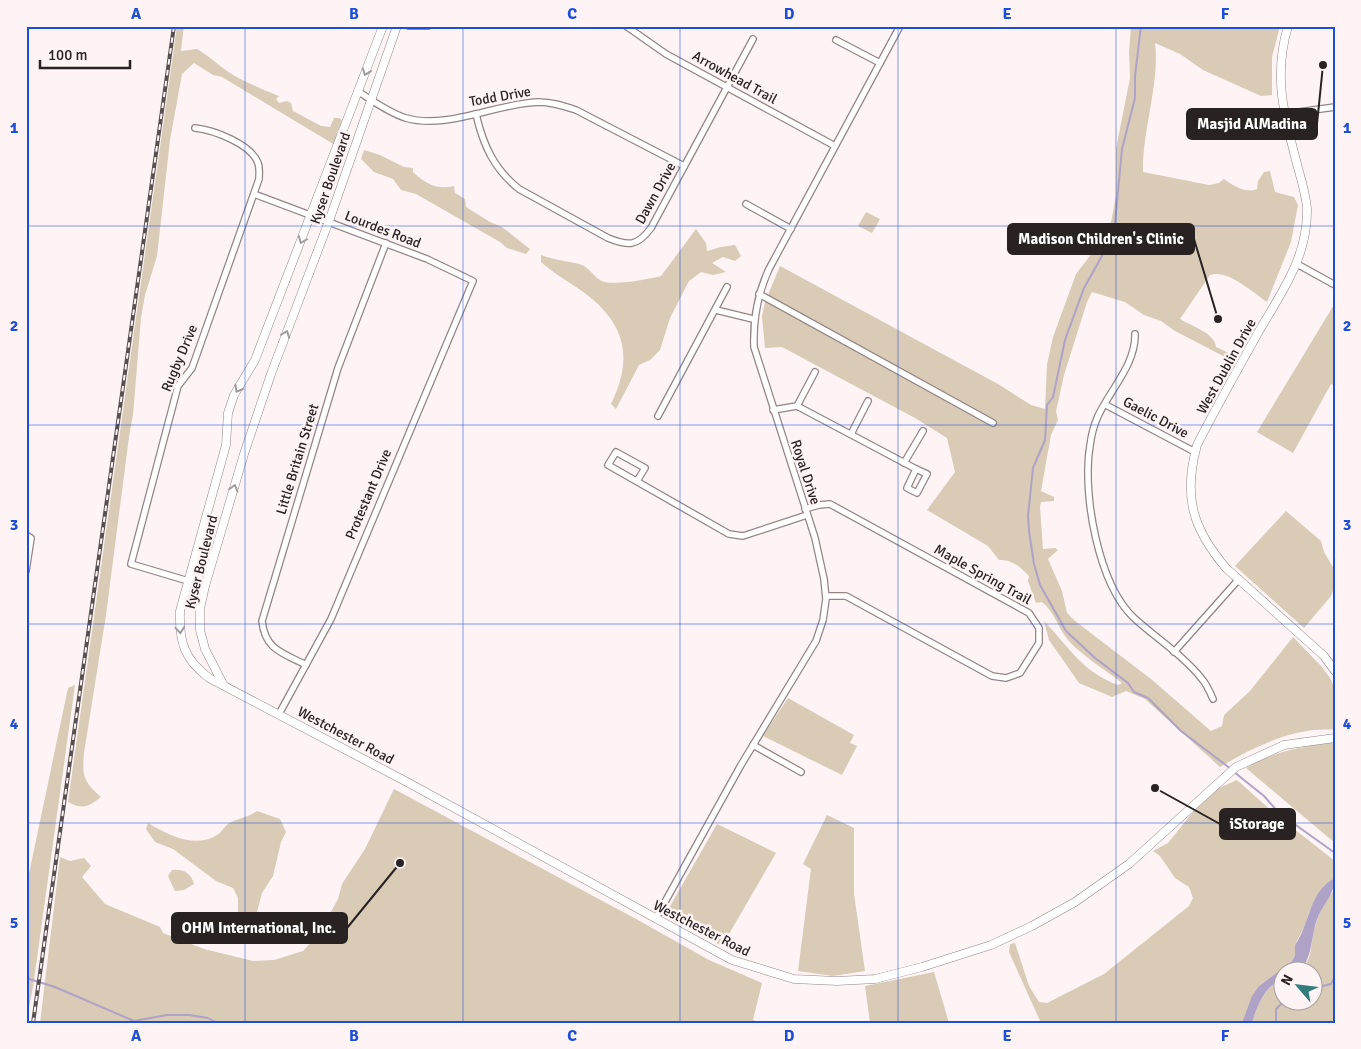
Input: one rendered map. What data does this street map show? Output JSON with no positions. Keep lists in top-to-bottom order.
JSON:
{
  "streets": {
    "street": [
      "Arrowhead Trail",
      "Todd Drive",
      "Kyser Boulevard",
      "Dawn Drive",
      "Lourdes Road",
      "Rugby Drive",
      "West Dublin Drive",
      "Gaelic Drive",
      "Little Britain Street",
      "Royal Drive",
      "Protestant Drive",
      "Maple Spring Trail",
      "Westchester Road"
    ]
  },
  "crossings": [
    ["Arrowhead Trail", "Dawn Drive"],
    ["Arrowhead Trail", "Royal Drive"],
    ["Todd Drive", "Kyser Boulevard"],
    ["Todd Drive", "Dawn Drive"],
    ["Kyser Boulevard", "Lourdes Road"],
    ["Kyser Boulevard", "Rugby Drive"],
    ["Kyser Boulevard", "Westchester Road"],
    ["Lourdes Road", "Rugby Drive"],
    ["Lourdes Road", "Little Britain Street"],
    ["Lourdes Road", "Protestant Drive"],
    ["West Dublin Drive", "Gaelic Drive"],
    ["Little Britain Street", "Protestant Drive"],
    ["Royal Drive", "Maple Spring Trail"],
    ["Royal Drive", "Westchester Road"],
    ["Protestant Drive", "Westchester Road"]
  ],
  "places": [
    "Masjid AlMadina",
    "Madison Children's Clinic",
    "iStorage",
    "OHM International, Inc."
  ],
  "scale_bar": "100 m",
  "north": "top left",
  "grid": {
    "columns": [
      "A",
      "B",
      "C",
      "D",
      "E",
      "F"
    ],
    "rows": [
      "1",
      "2",
      "3",
      "4",
      "5"
    ]
  }
}
